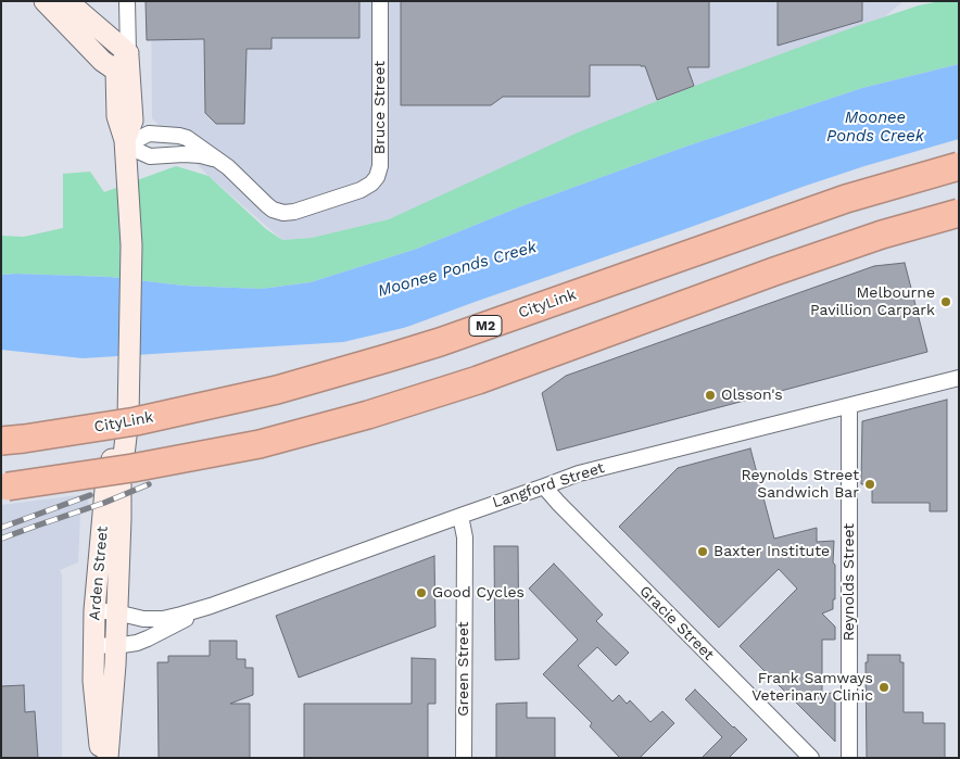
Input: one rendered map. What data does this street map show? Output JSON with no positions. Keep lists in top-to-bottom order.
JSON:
{
  "streets": {
    "highway": ["CityLink", "M2"],
    "street": [
      "Bruce Street",
      "Langford Street",
      "Arden Street",
      "Reynolds Street",
      "Gracie Street",
      "Green Street"
    ]
  },
  "crossings": [
    ["Langford Street", "Arden Street"],
    ["Langford Street", "Reynolds Street"],
    ["Langford Street", "Gracie Street"],
    ["Langford Street", "Green Street"]
  ],
  "water": ["Moonee Ponds Creek"],
  "places": [
    "Melbourne Pavillion Carpark",
    "Olsson's",
    "Reynolds Street Sandwich Bar",
    "Baxter Institute",
    "Good Cycles",
    "Frank Samways Veterinary Clinic"
  ]
}
